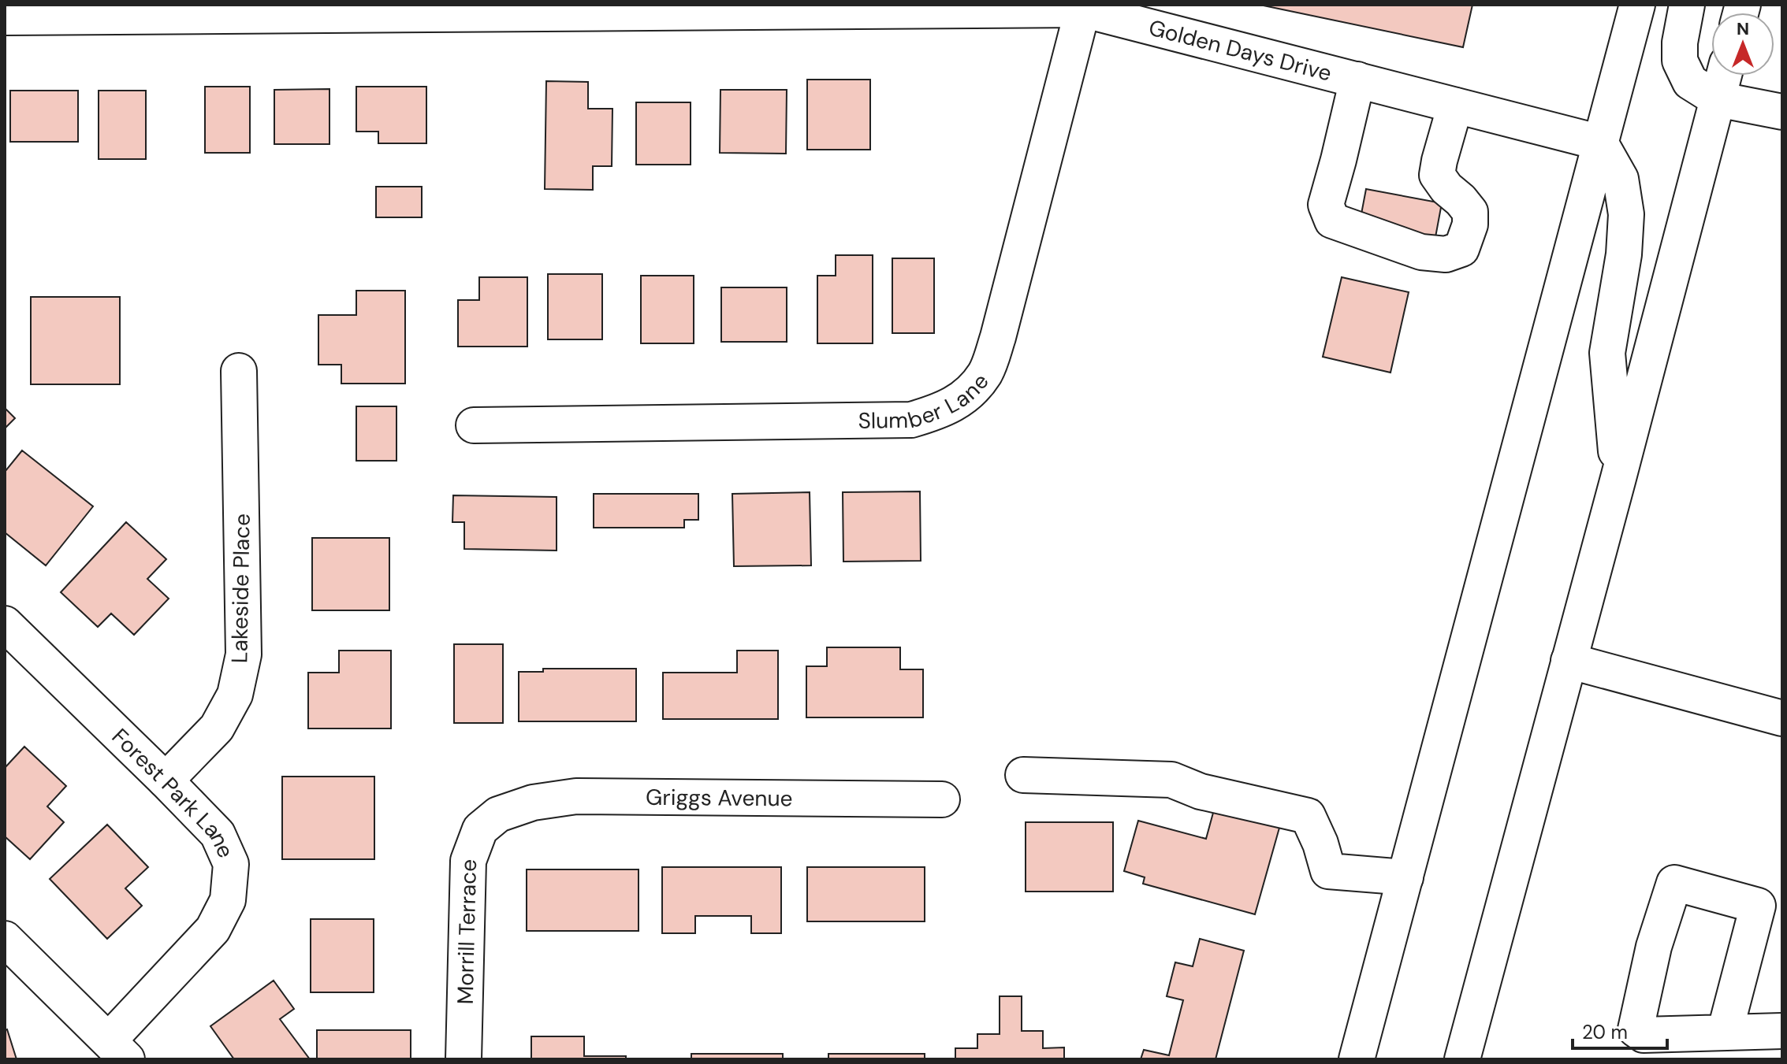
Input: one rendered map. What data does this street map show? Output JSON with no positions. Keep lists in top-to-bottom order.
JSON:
{
  "streets": {
    "street": [
      "Golden Days Drive",
      "Slumber Lane",
      "Lakeside Place",
      "Forest Park Lane",
      "Griggs Avenue",
      "Morrill Terrace"
    ]
  },
  "crossings": [
    ["Golden Days Drive", "Slumber Lane"],
    ["Lakeside Place", "Forest Park Lane"],
    ["Griggs Avenue", "Morrill Terrace"]
  ],
  "scale_bar": "20 m",
  "north": "top"
}
